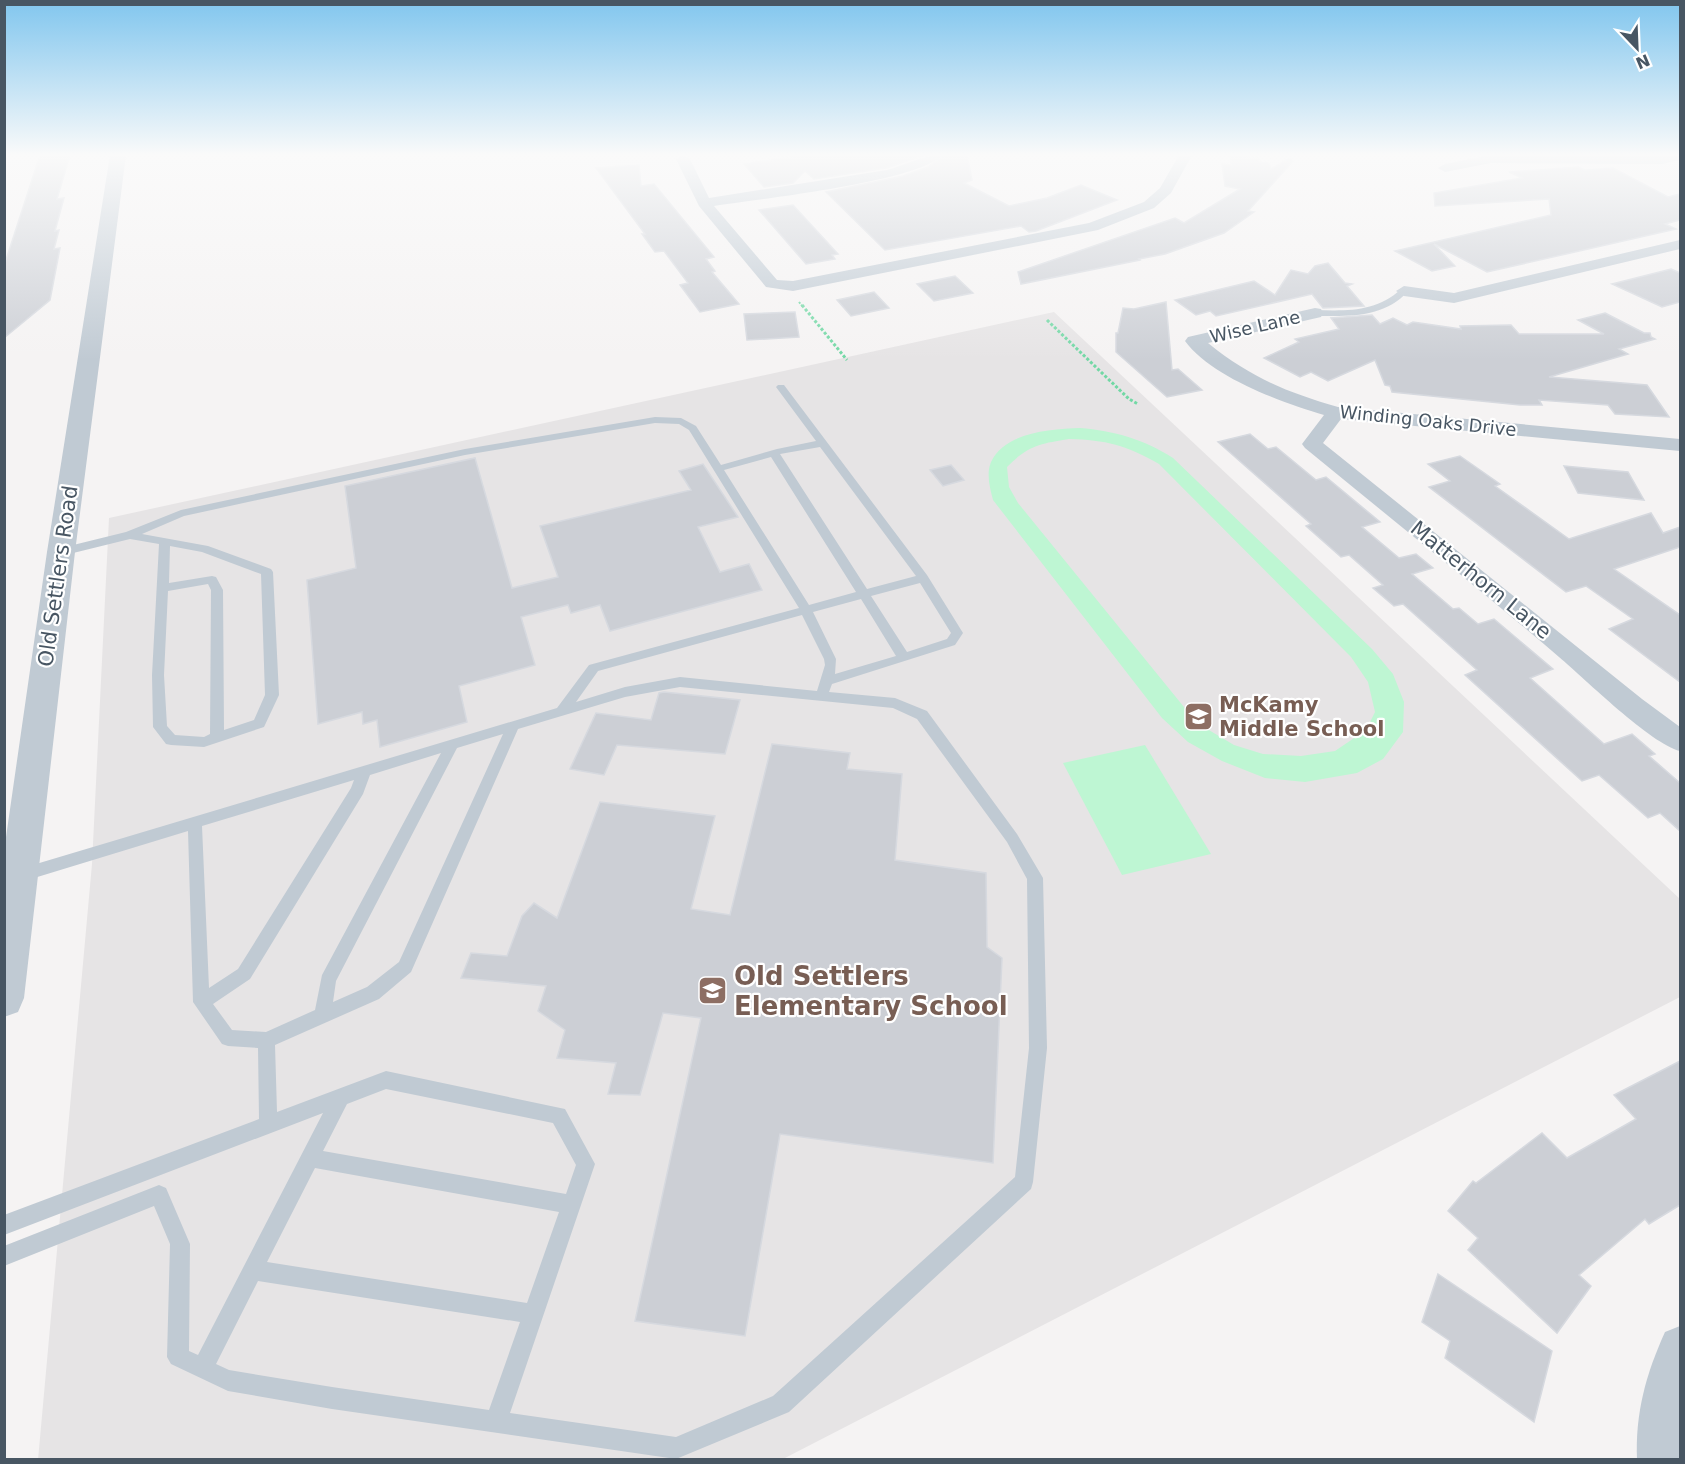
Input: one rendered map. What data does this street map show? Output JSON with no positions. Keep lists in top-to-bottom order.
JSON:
{
  "streets": {
    "street": [
      "Wise Lane",
      "Winding Oaks Drive",
      "Old Settlers Road",
      "Matterhorn Lane"
    ]
  },
  "crossings": [
    ["Wise Lane", "Winding Oaks Drive"],
    ["Winding Oaks Drive", "Matterhorn Lane"]
  ],
  "places": {
    "school or university": ["McKamy Middle School", "Old Settlers Elementary School"]
  },
  "north": "bottom right"
}
